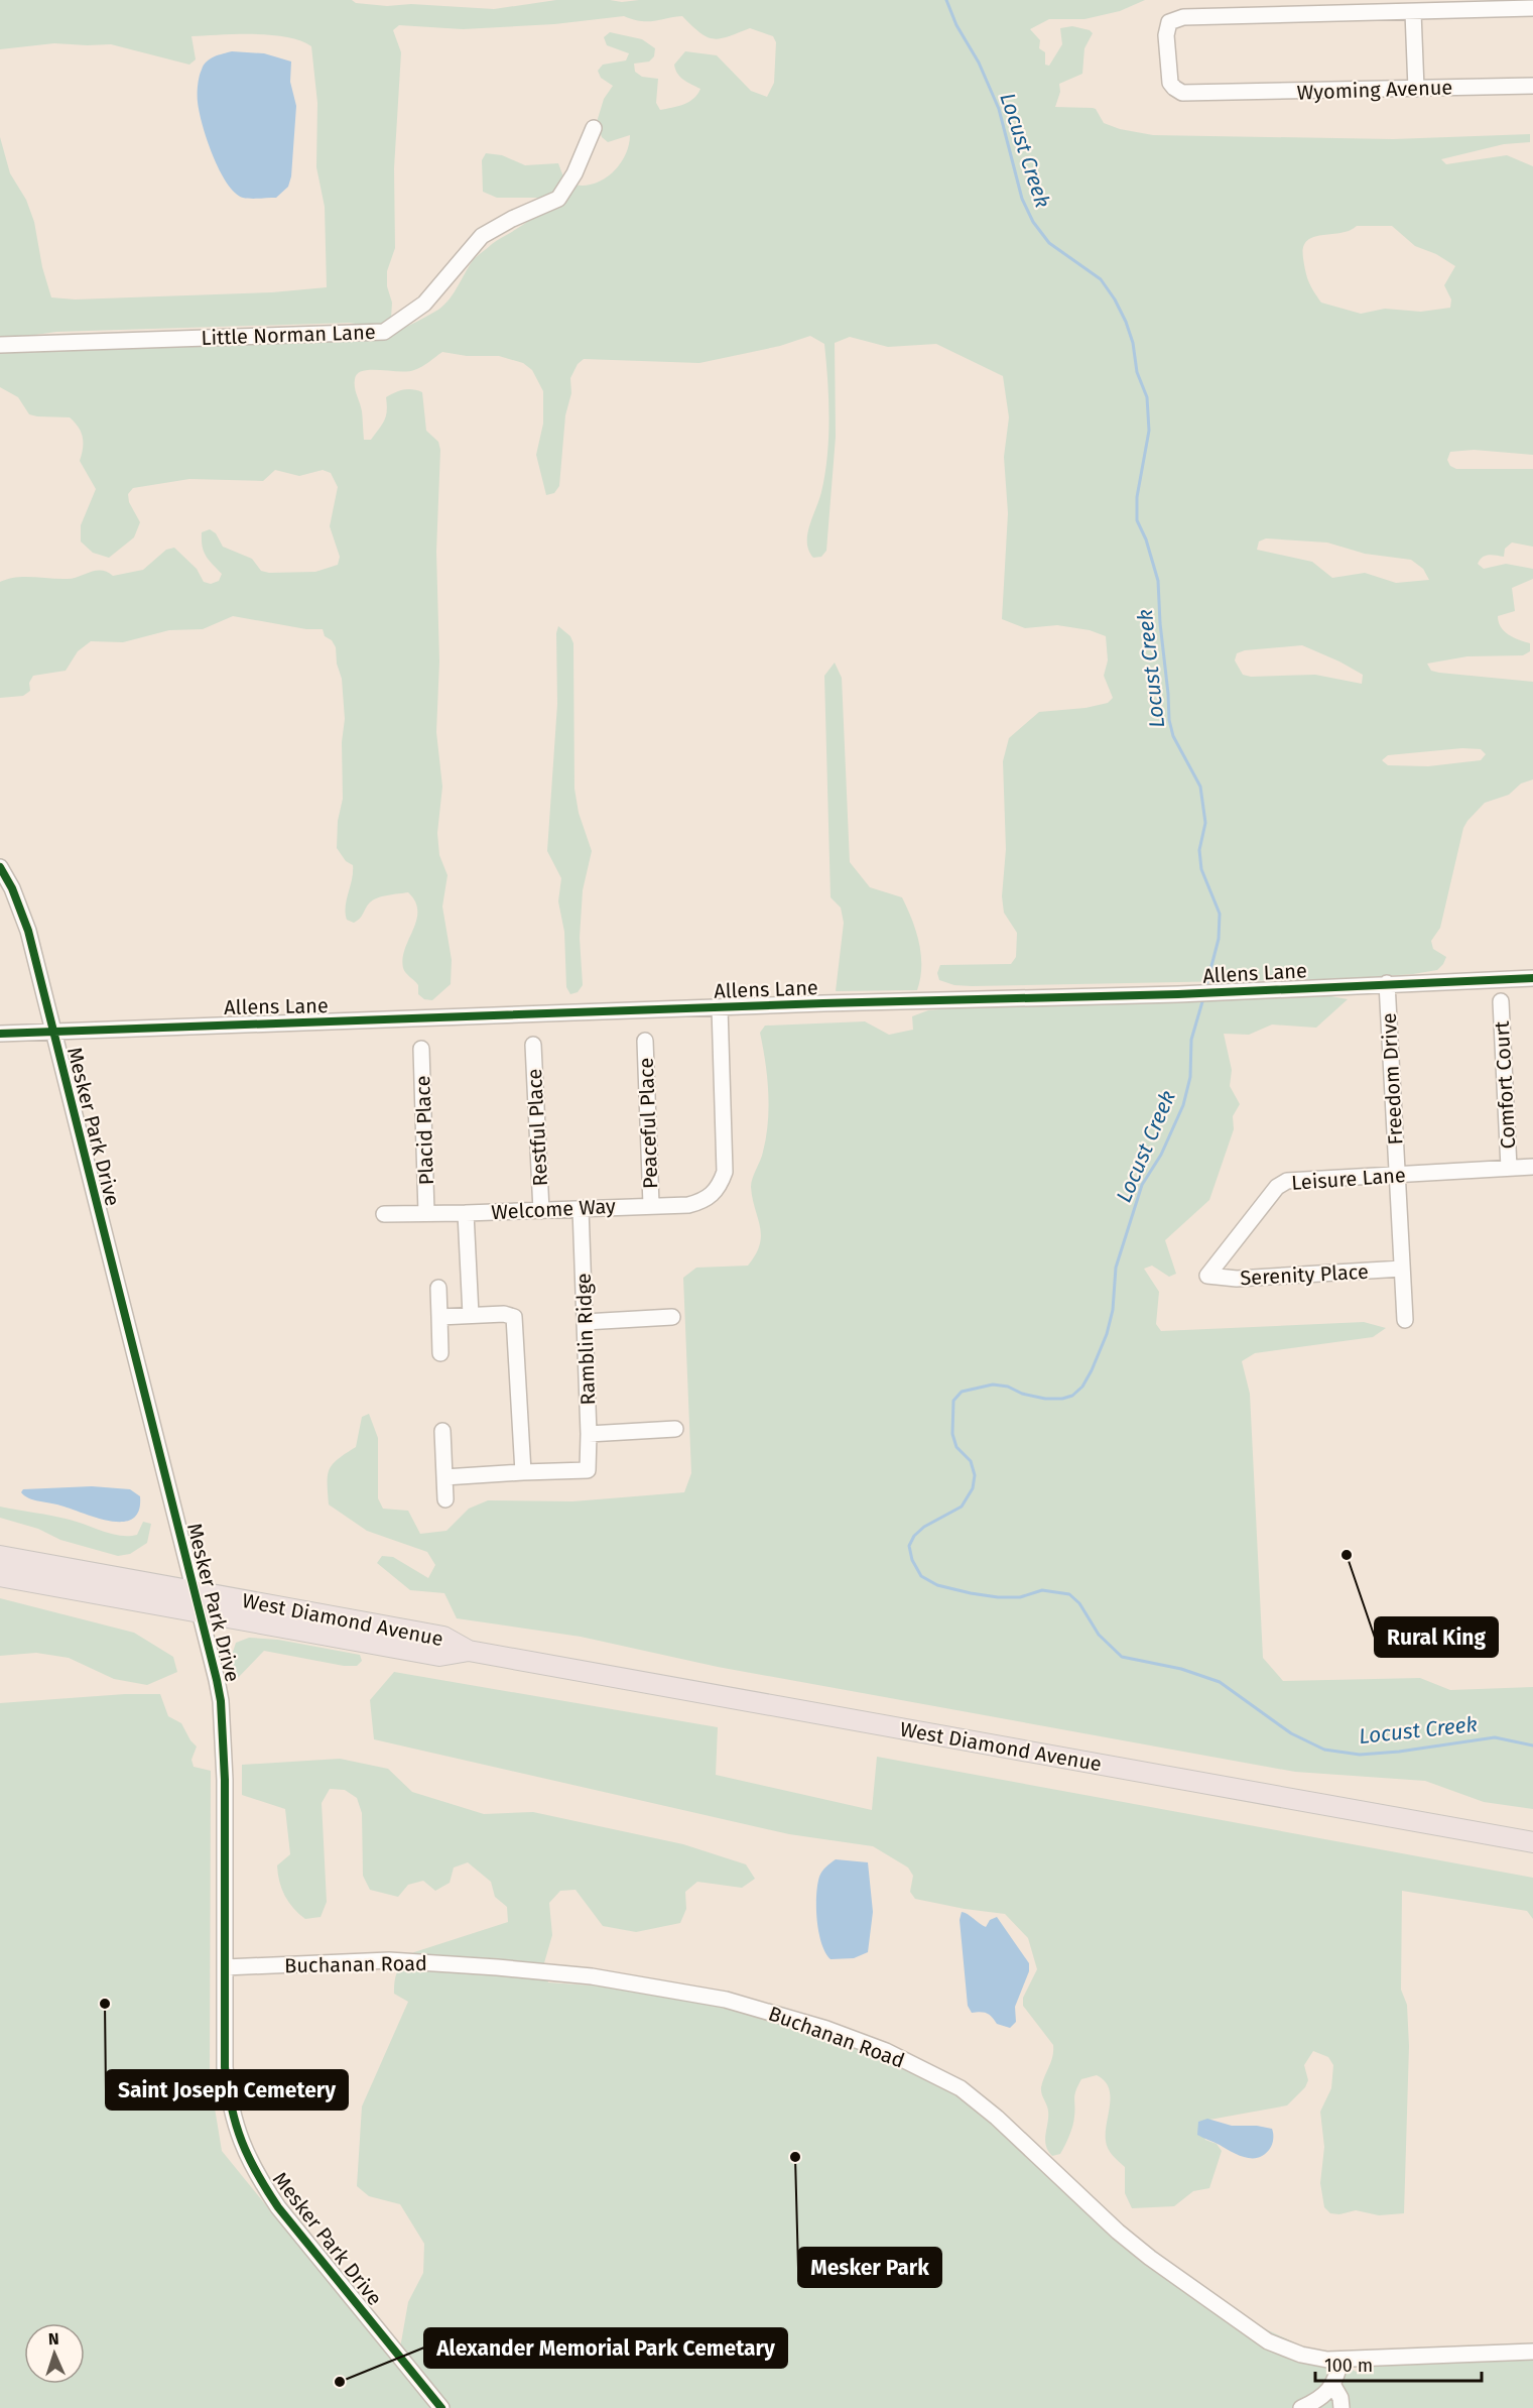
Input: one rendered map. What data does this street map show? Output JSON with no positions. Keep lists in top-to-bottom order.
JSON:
{
  "streets": {
    "main road": ["West Diamond Avenue"],
    "street": [
      "Wyoming Avenue",
      "Little Norman Lane",
      "Allens Lane",
      "Freedom Drive",
      "Comfort Court",
      "Peaceful Place",
      "Mesker Park Drive",
      "Restful Place",
      "Placid Place",
      "Leisure Lane",
      "Welcome Way",
      "Serenity Place",
      "Ramblin Ridge",
      "Buchanan Road"
    ]
  },
  "crossings": [
    ["Allens Lane", "Freedom Drive"],
    ["Allens Lane", "Mesker Park Drive"],
    ["Allens Lane", "Welcome Way"],
    ["Freedom Drive", "Leisure Lane"],
    ["Freedom Drive", "Serenity Place"],
    ["Comfort Court", "Leisure Lane"],
    ["Peaceful Place", "Welcome Way"],
    ["Mesker Park Drive", "West Diamond Avenue"],
    ["Mesker Park Drive", "Buchanan Road"],
    ["Restful Place", "Welcome Way"],
    ["Placid Place", "Welcome Way"],
    ["Leisure Lane", "Serenity Place"],
    ["Welcome Way", "Ramblin Ridge"]
  ],
  "water": ["Locust Creek"],
  "places": [
    "Rural King",
    "Saint Joseph Cemetery",
    "Mesker Park",
    "Alexander Memorial Park Cemetary"
  ],
  "scale_bar": "100 m",
  "north": "top"
}
